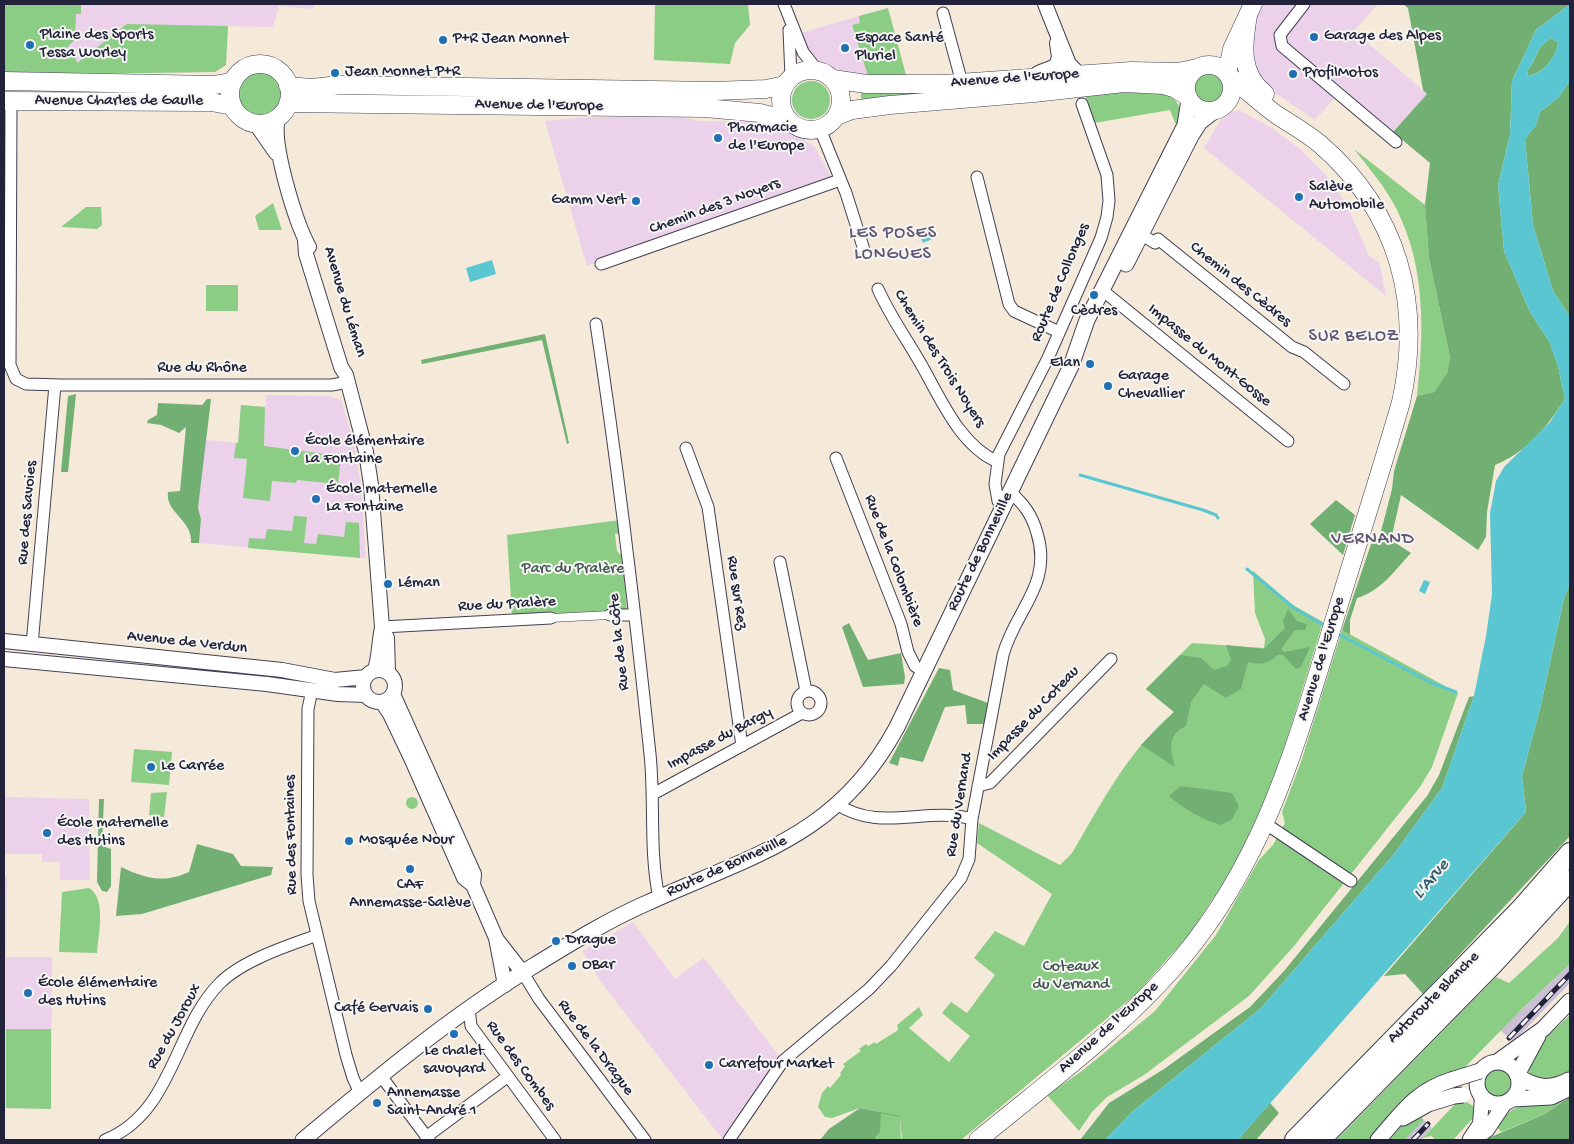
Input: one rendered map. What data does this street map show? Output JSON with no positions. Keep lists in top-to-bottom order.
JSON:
{
  "streets": {
    "highway": ["Autoroute Blanche"],
    "main road": ["Avenue de l'Europe", "Avenue Charles de Gaulle", "Route de Bonneville"],
    "street": [
      "Chemin des 3 Noyers",
      "Route de Collonges",
      "Chemin des Cèdres",
      "Avenue du Léman",
      "Impasse du Mont-Gosse",
      "Chemin des Trois Noyers",
      "Rue du Rhône",
      "Rue des Savoies",
      "Rue de la Colombière",
      "Rue sur Rez",
      "Rue du Pralère",
      "Rue de la Côte",
      "Avenue de Verdun",
      "Impasse du Coteau",
      "Impasse du Bargy",
      "Rue du Vernand",
      "Rue des Fontaines",
      "Rue du Joroux",
      "Rue de la Drague",
      "Rue des Combes"
    ]
  },
  "crossings": [
    ["Avenue de l'Europe", "Avenue Charles de Gaulle"],
    ["Avenue de l'Europe", "Avenue du Léman"],
    ["Avenue de l'Europe", "Route de Bonneville"],
    ["Avenue Charles de Gaulle", "Avenue du Léman"],
    ["Avenue Charles de Gaulle", "Rue du Rhône"],
    ["Route de Collonges", "Chemin des Trois Noyers"],
    ["Route de Collonges", "Route de Bonneville"],
    ["Chemin des Cèdres", "Route de Bonneville"],
    ["Avenue du Léman", "Rue du Rhône"],
    ["Avenue du Léman", "Rue du Pralère"],
    ["Avenue du Léman", "Avenue de Verdun"],
    ["Impasse du Mont-Gosse", "Route de Bonneville"],
    ["Rue du Rhône", "Rue des Savoies"],
    ["Rue des Savoies", "Avenue de Verdun"],
    ["Route de Bonneville", "Rue de la Colombière"],
    ["Route de Bonneville", "Rue de la Côte"],
    ["Route de Bonneville", "Rue du Vernand"],
    ["Route de Bonneville", "Rue des Fontaines"],
    ["Route de Bonneville", "Rue de la Drague"],
    ["Route de Bonneville", "Rue des Combes"],
    ["Rue sur Rez", "Impasse du Bargy"],
    ["Rue du Pralère", "Rue de la Côte"],
    ["Rue de la Côte", "Impasse du Bargy"],
    ["Avenue de Verdun", "Rue des Fontaines"],
    ["Impasse du Coteau", "Rue du Vernand"],
    ["Rue des Fontaines", "Rue du Joroux"]
  ],
  "districts": ["LES POSES LONGUES", "SUR BELOZ", "VERNAND"],
  "water": ["L'Arve"],
  "parks": ["Parc du Pralère", "Coteaux du Vernand"],
  "places": [
    "Garage des Alpes",
    "P+R Jean Monnet",
    "Plaine des Sports Tessa Worley",
    "Espace Santé Pluriel",
    "Jean Monnet P+R",
    "ProfilMotos",
    "Pharmacie de l'Europe",
    "Salève Automobile",
    "Gamm Vert",
    "Cèdres",
    "Elan",
    "Garage Chevallier",
    "École élémentaire La Fontaine",
    "École maternelle La Fontaine",
    "Léman",
    "Le Carrée",
    "École maternelle des Hutins",
    "Mosquée Nour",
    "CAF Annemasse-Salève",
    "Drague",
    "OBar",
    "École élémentaire des Hutins",
    "Café Gervais",
    "Le chalet savoyard",
    "Carrefour Market",
    "Annemasse Saint-André 1"
  ]
}
